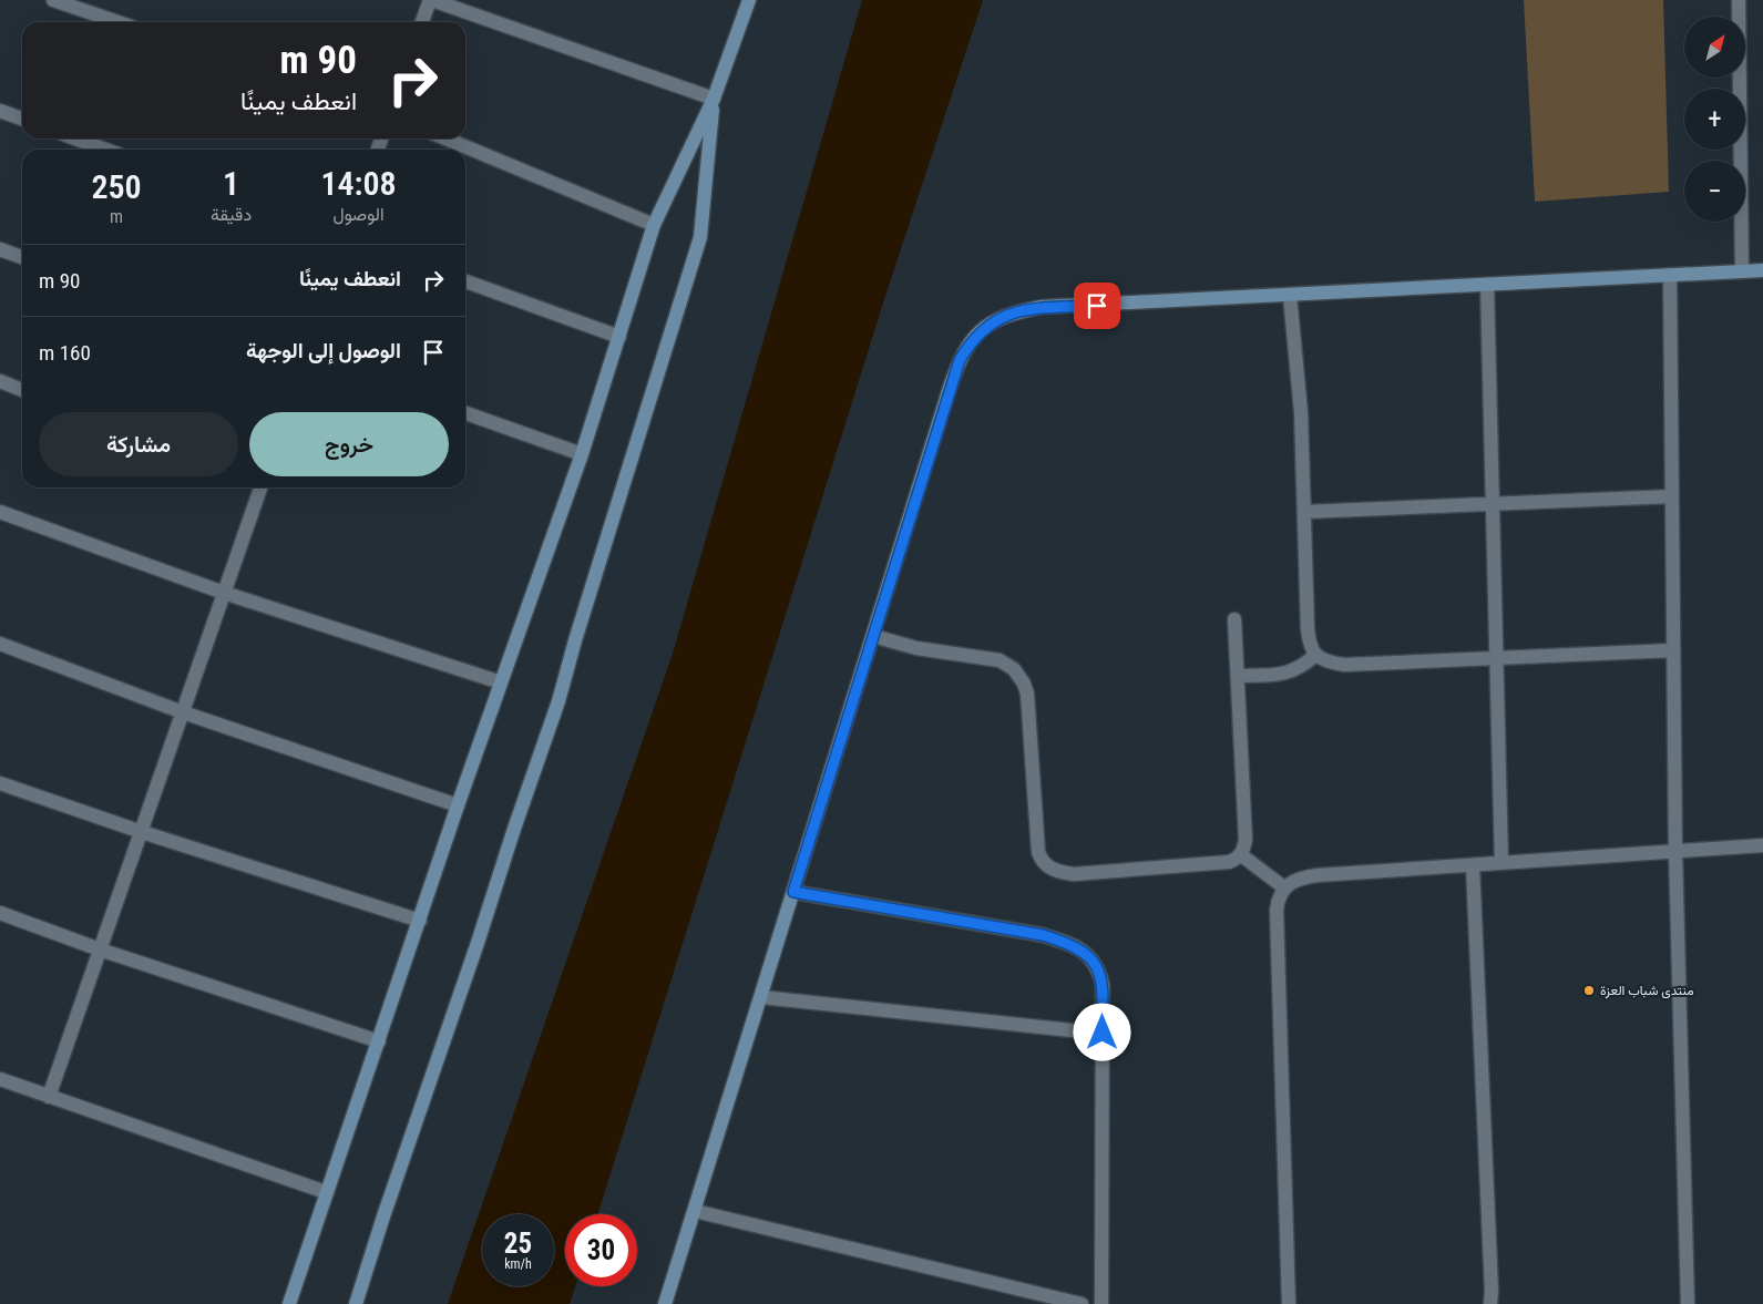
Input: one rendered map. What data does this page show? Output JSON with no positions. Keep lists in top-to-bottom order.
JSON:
{
  "places": ["منتدى شباب العزة"],
  "north": "top right",
  "page": {
    "map_buttons": ["+", "−"],
    "turn": ["90 m", "انعطف يمينًا"],
    "eta": [
      "14:08",
      "الوصول",
      "1",
      "دقيقة",
      "250",
      "m"
    ],
    "list": [
      {
        "name": "انعطف يمينًا",
        "value": "90 m"
      },
      {
        "name": "الوصول إلى الوجهة",
        "value": "160 m"
      }
    ],
    "buttons": ["خروج", "مشاركة"],
    "speed": "25 km/h",
    "limit": "30"
  }
}
